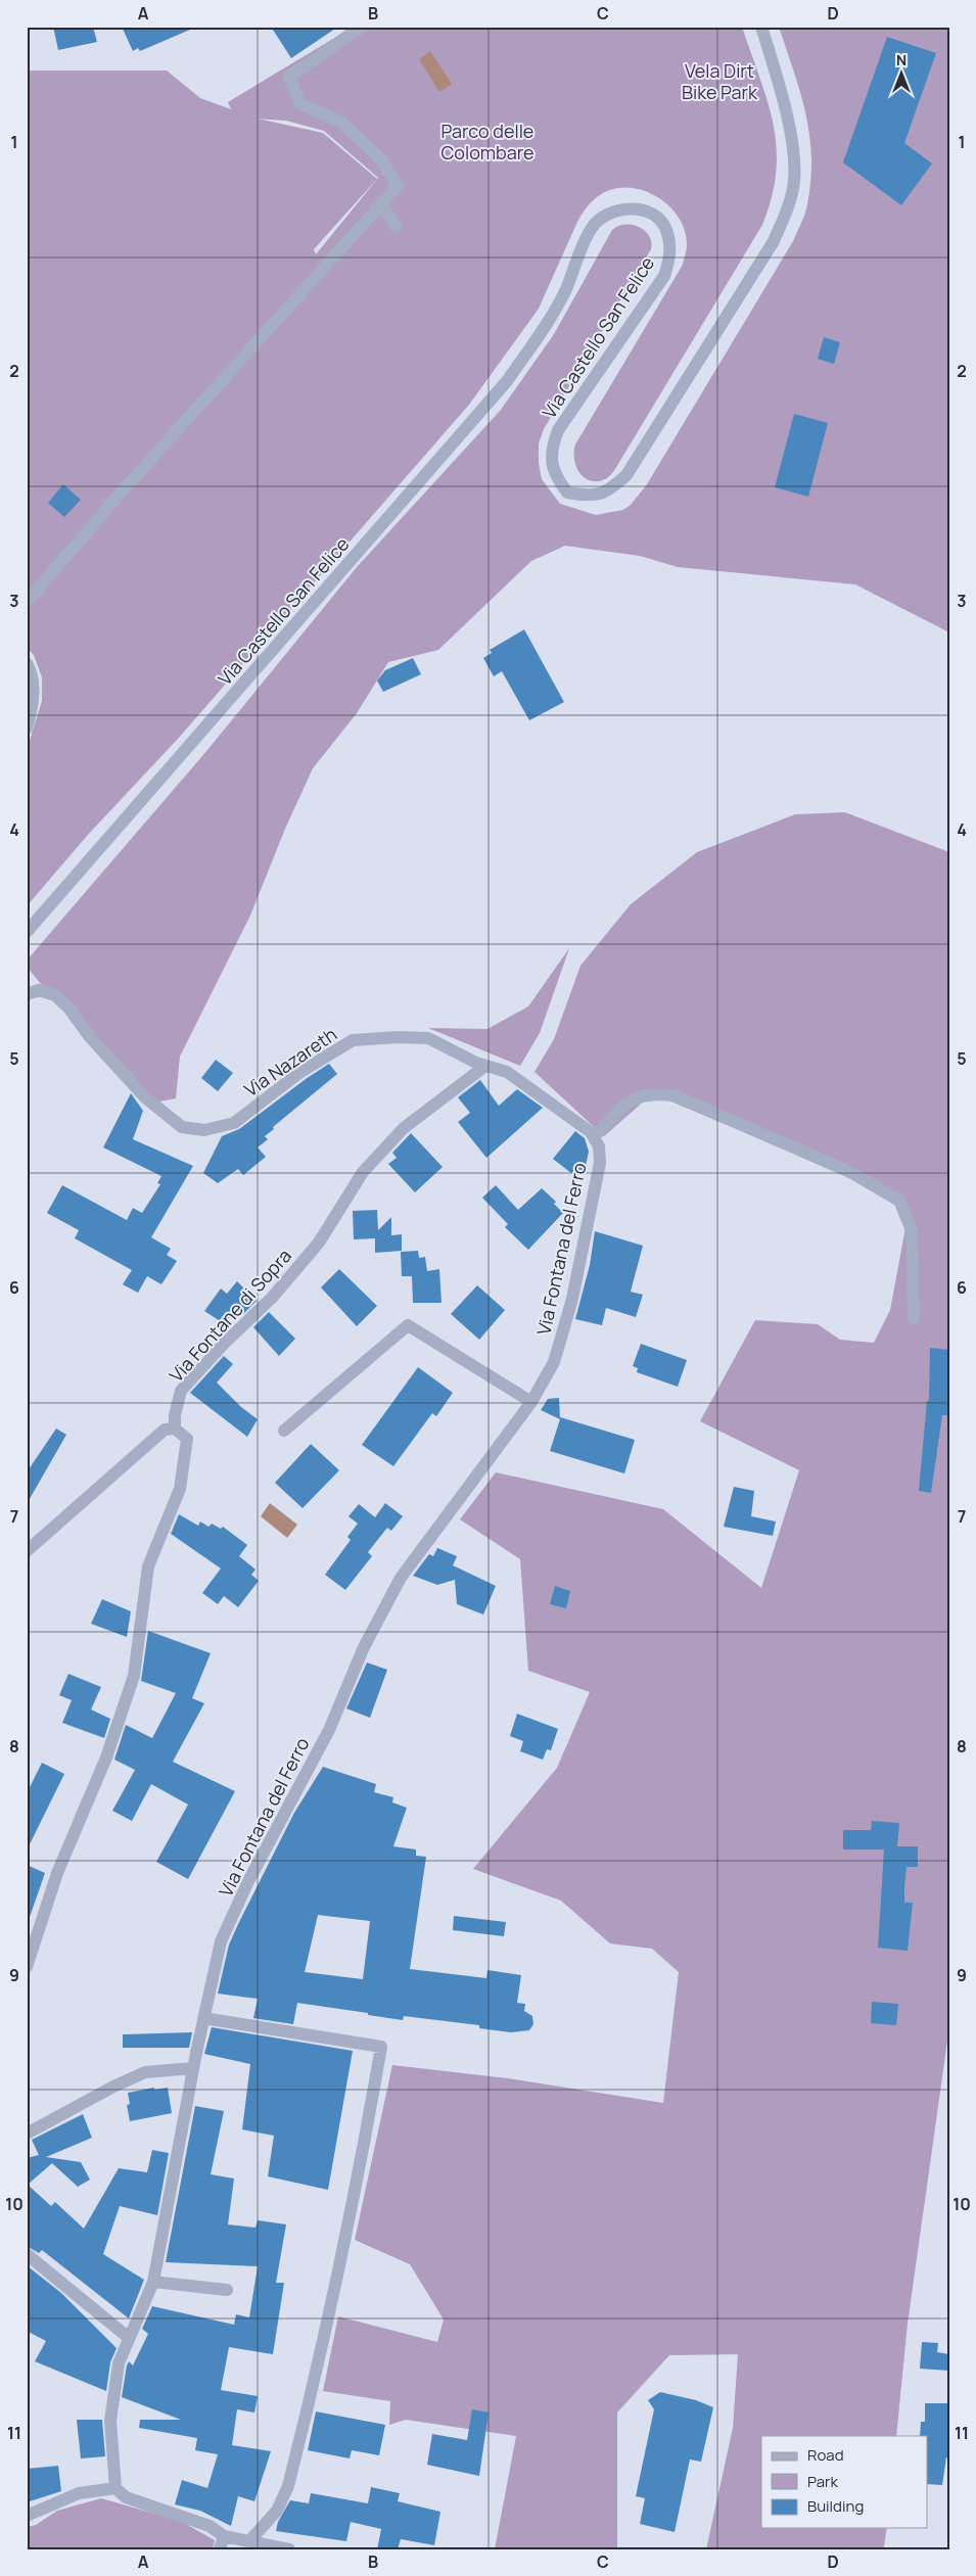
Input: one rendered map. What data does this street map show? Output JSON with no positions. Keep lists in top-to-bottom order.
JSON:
{
  "streets": {
    "street": [
      "Via Castello San Felice",
      "Via Nazareth",
      "Via Fontana del Ferro",
      "Via Fontane di Sopra"
    ]
  },
  "crossings": [
    ["Via Nazareth", "Via Fontane di Sopra"]
  ],
  "parks": ["Vela Dirt Bike Park", "Parco delle Colombare"],
  "legend": ["Road", "Park", "Building"],
  "north": "top",
  "grid": {
    "columns": [
      "A",
      "B",
      "C",
      "D"
    ],
    "rows": [
      "1",
      "2",
      "3",
      "4",
      "5",
      "6",
      "7",
      "8",
      "9",
      "10",
      "11"
    ]
  }
}
